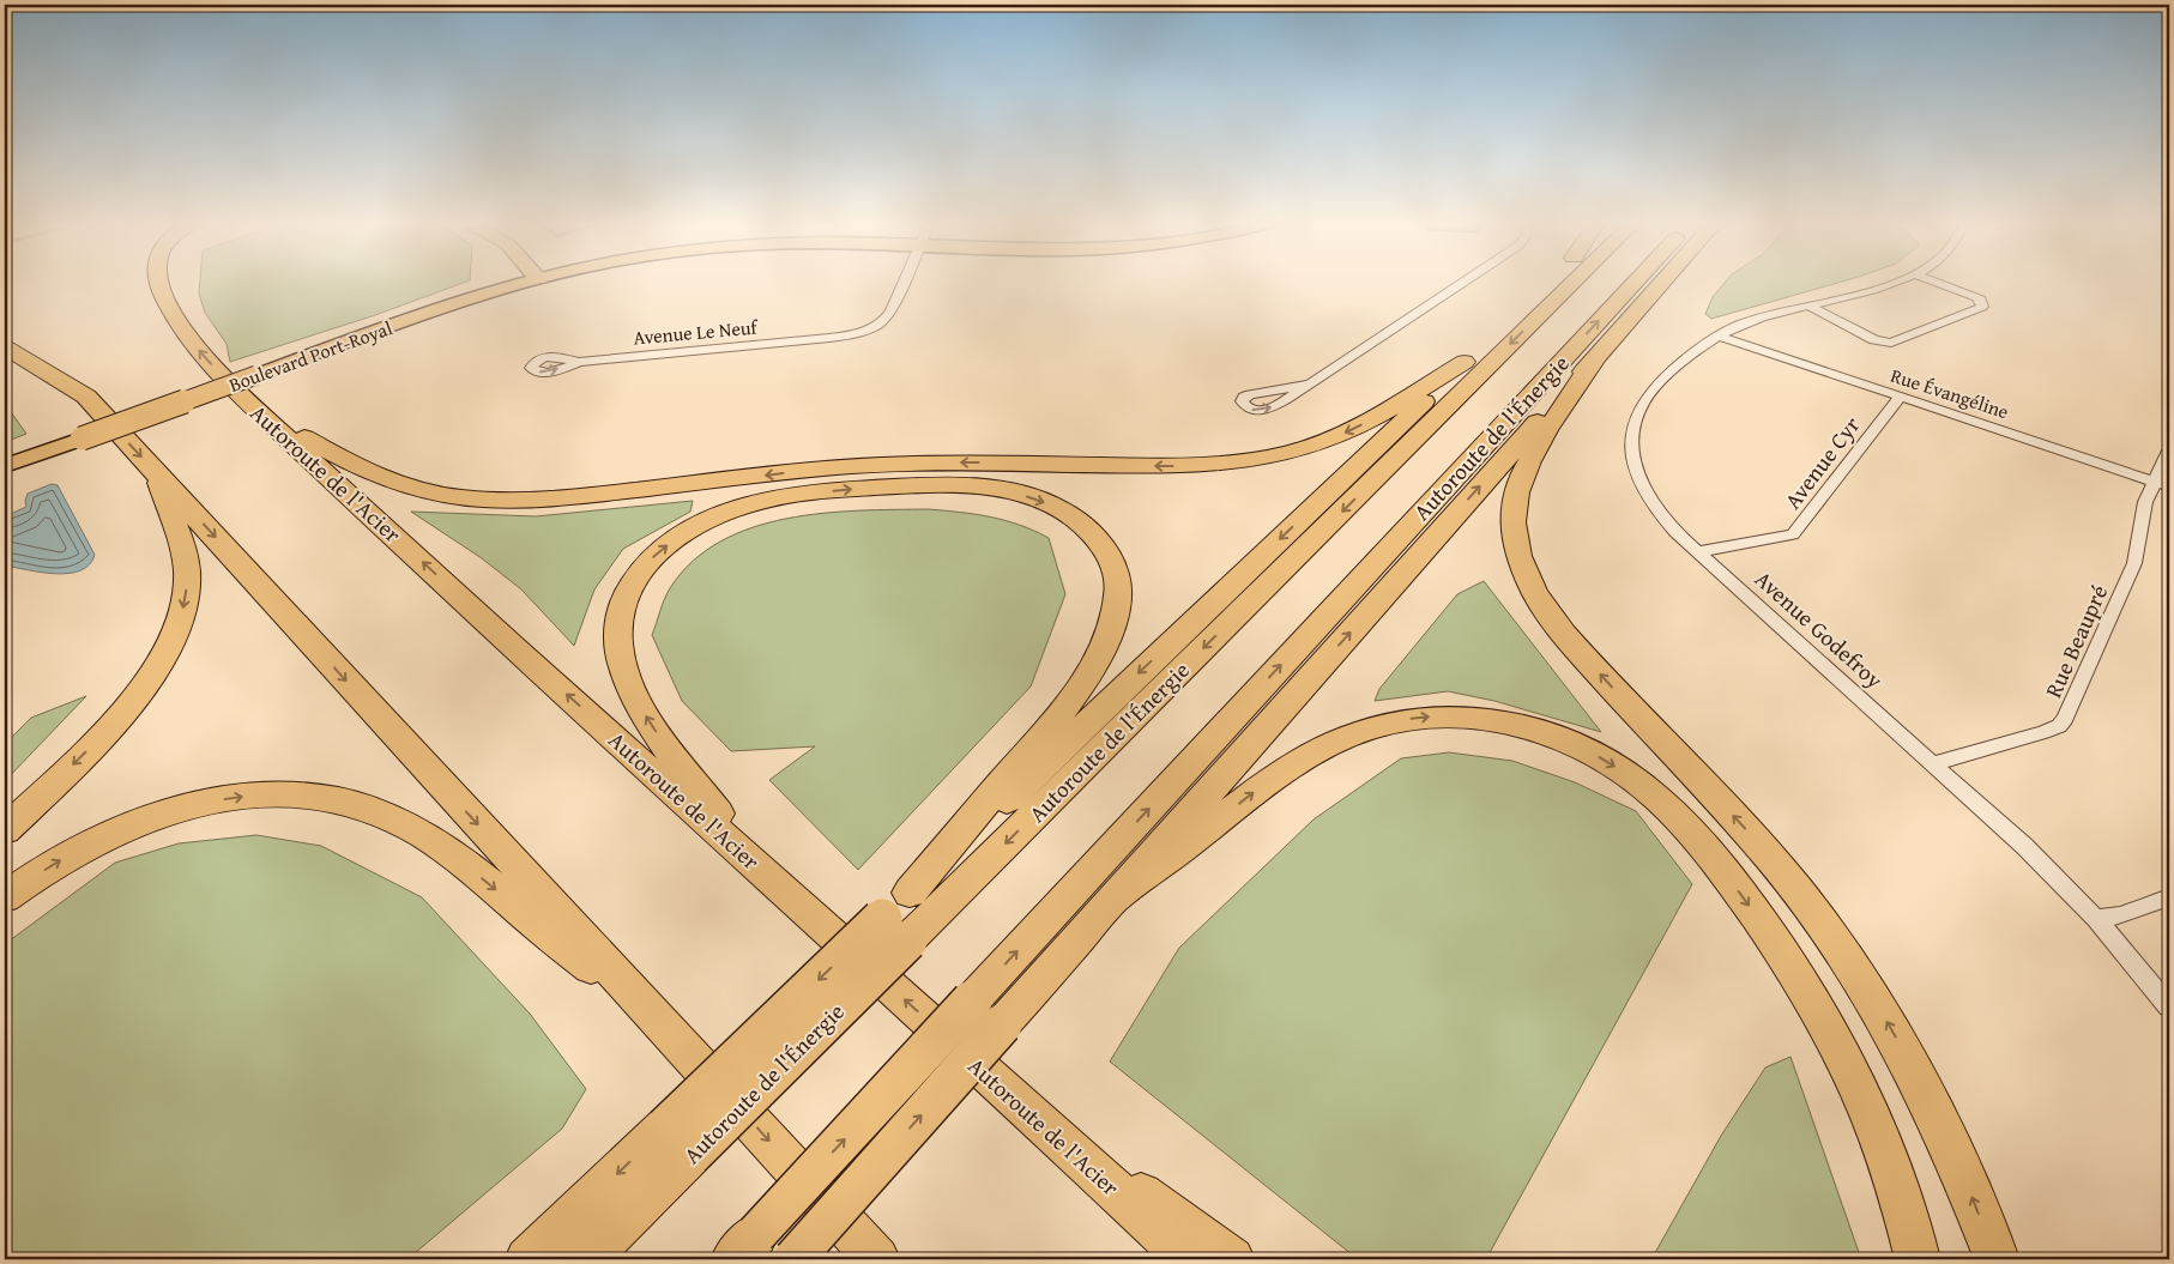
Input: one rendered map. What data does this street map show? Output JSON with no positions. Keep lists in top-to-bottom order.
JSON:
{
  "streets": {
    "highway": ["Autoroute de l'Énergie", "Autoroute de l'Acier"],
    "main road": ["Boulevard Port-Royal"],
    "street": [
      "Avenue Le Neuf",
      "Rue Évangéline",
      "Avenue Cyr",
      "Avenue Godefroy",
      "Rue Beaupré"
    ]
  },
  "crossings": [
    ["Rue Évangéline", "Avenue Cyr"],
    ["Rue Évangéline", "Avenue Godefroy"],
    ["Rue Évangéline", "Rue Beaupré"],
    ["Avenue Cyr", "Avenue Godefroy"],
    ["Avenue Godefroy", "Rue Beaupré"]
  ]
}
